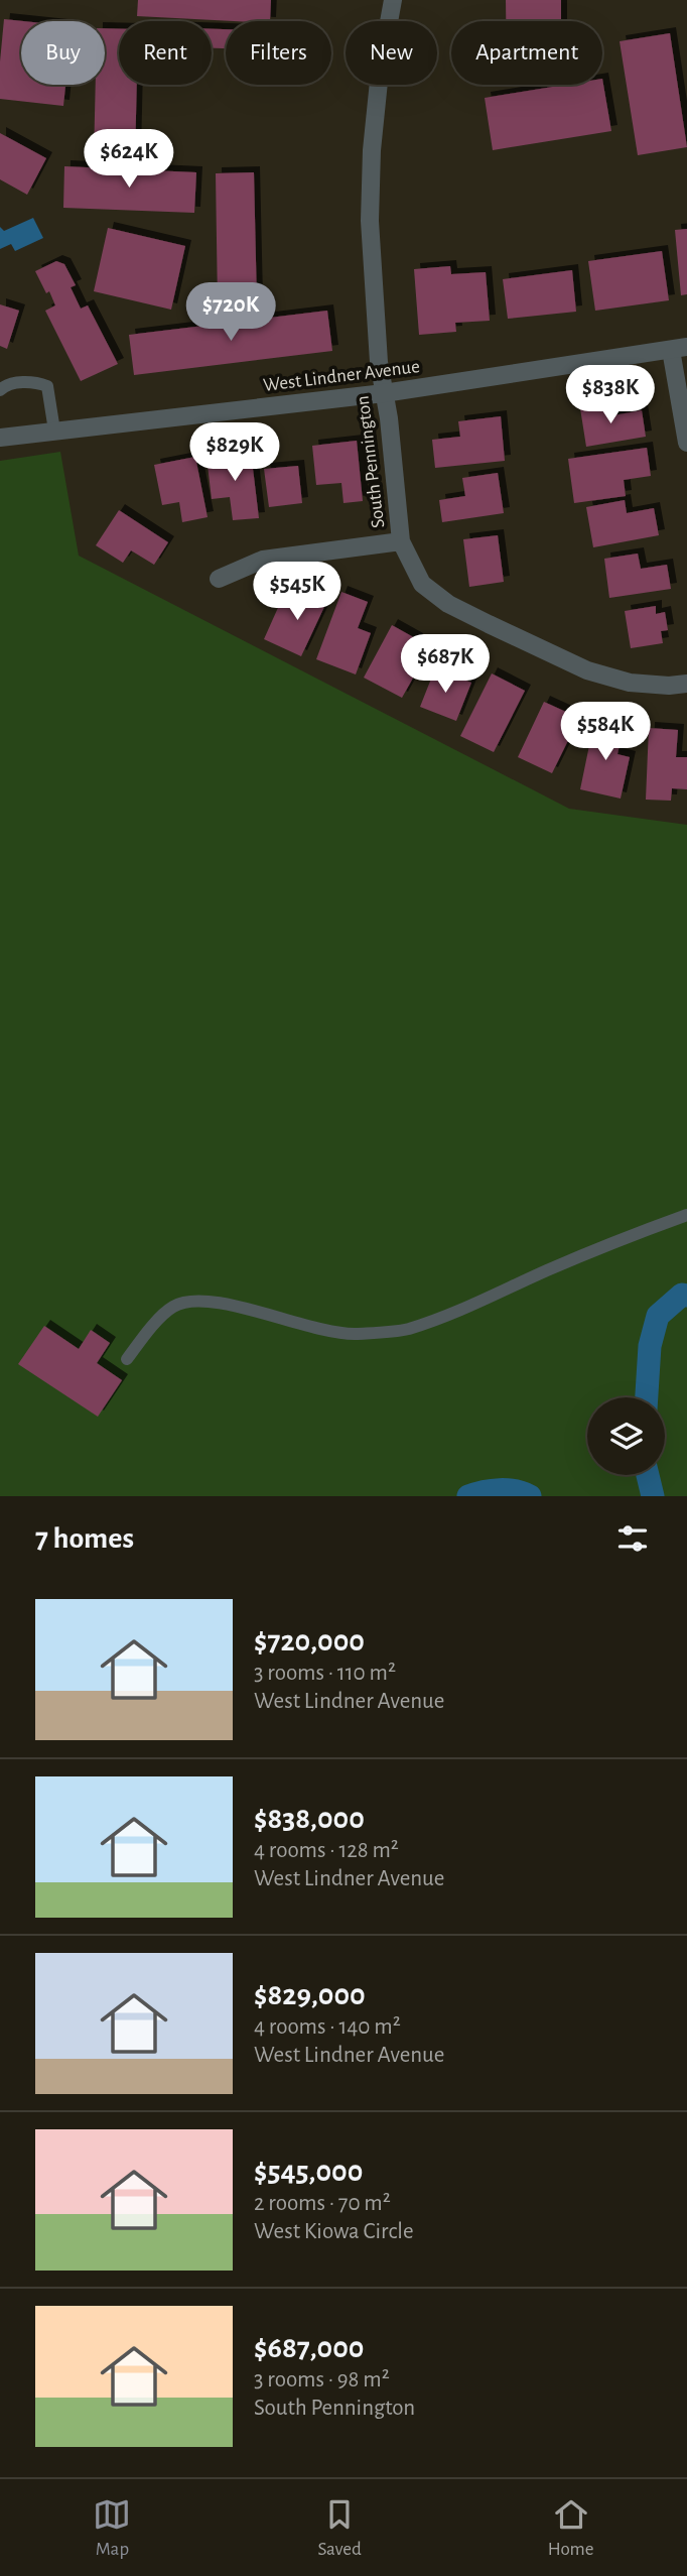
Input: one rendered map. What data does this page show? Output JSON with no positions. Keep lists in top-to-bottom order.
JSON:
{
  "streets": {
    "street": ["West Lindner Avenue", "South Pennington"]
  },
  "crossings": [
    ["West Lindner Avenue", "South Pennington"]
  ],
  "page": {
    "chip": [
      "Buy",
      "Rent",
      "Filters",
      "New",
      "Apartment"
    ],
    "price": [
      "$624K",
      "$720K",
      "$838K",
      "$829K",
      "$545K",
      "$687K",
      "$584K"
    ],
    "heading": "7 homes",
    "list": [
      {
        "name": "$720,000",
        "note": "3 rooms · 110 m² · West Lindner Avenue"
      },
      {
        "name": "$838,000",
        "note": "4 rooms · 128 m² · West Lindner Avenue"
      },
      {
        "name": "$829,000",
        "note": "4 rooms · 140 m² · West Lindner Avenue"
      },
      {
        "name": "$545,000",
        "note": "2 rooms · 70 m² · West Kiowa Circle"
      },
      {
        "name": "$687,000",
        "note": "3 rooms · 98 m² · South Pennington"
      }
    ],
    "tabs": ["Map", "Saved", "Home"]
  }
}
